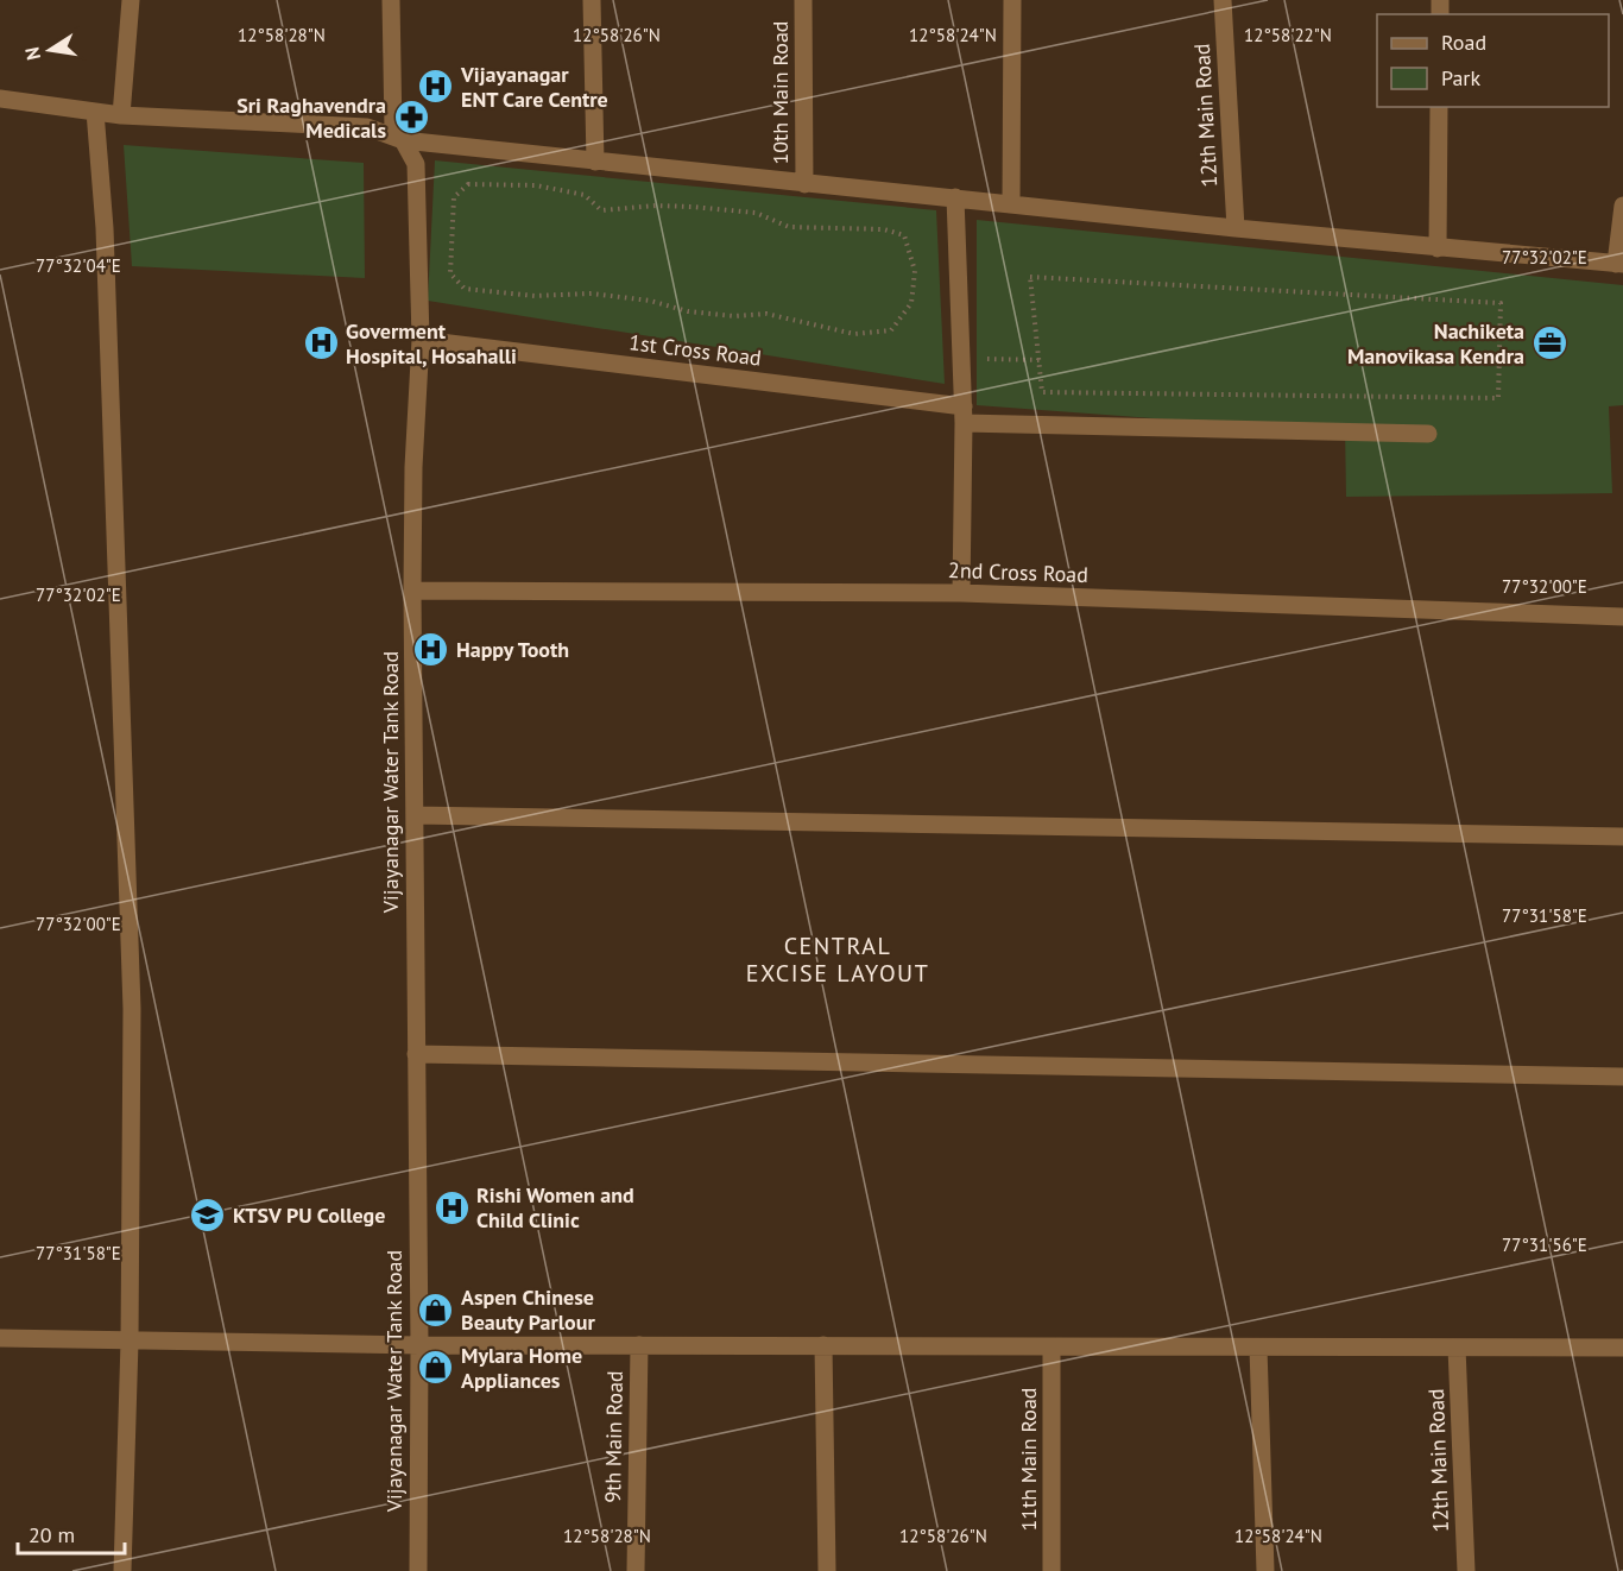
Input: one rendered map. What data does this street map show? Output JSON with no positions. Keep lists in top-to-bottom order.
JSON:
{
  "streets": {
    "street": [
      "10th Main Road",
      "12th Main Road",
      "1st Cross Road",
      "2nd Cross Road",
      "Vijayanagar Water Tank Road",
      "9th Main Road",
      "11th Main Road"
    ]
  },
  "crossings": [
    ["1st Cross Road", "Vijayanagar Water Tank Road"],
    ["2nd Cross Road", "Vijayanagar Water Tank Road"]
  ],
  "districts": ["CENTRAL EXCISE LAYOUT"],
  "places": {
    "hospital": [
      "Vijayanagar ENT Care Centre",
      "Goverment Hospital, Hosahalli",
      "Happy Tooth",
      "Rishi Women and Child Clinic"
    ],
    "pharmacy": ["Sri Raghavendra Medicals"],
    "office": ["Nachiketa Manovikasa Kendra"],
    "school or university": ["KTSV PU College"],
    "shop": ["Aspen Chinese Beauty Parlour", "Mylara Home Appliances"]
  },
  "legend": ["Road", "Park"],
  "scale_bar": "20 m",
  "north": "left",
  "coordinates": [
    "12°58'28\"N",
    "12°58'26\"N",
    "12°58'24\"N",
    "12°58'22\"N",
    "77°32'02\"E",
    "77°32'04\"E",
    "77°32'00\"E",
    "77°31'58\"E",
    "77°31'56\"E"
  ]
}
